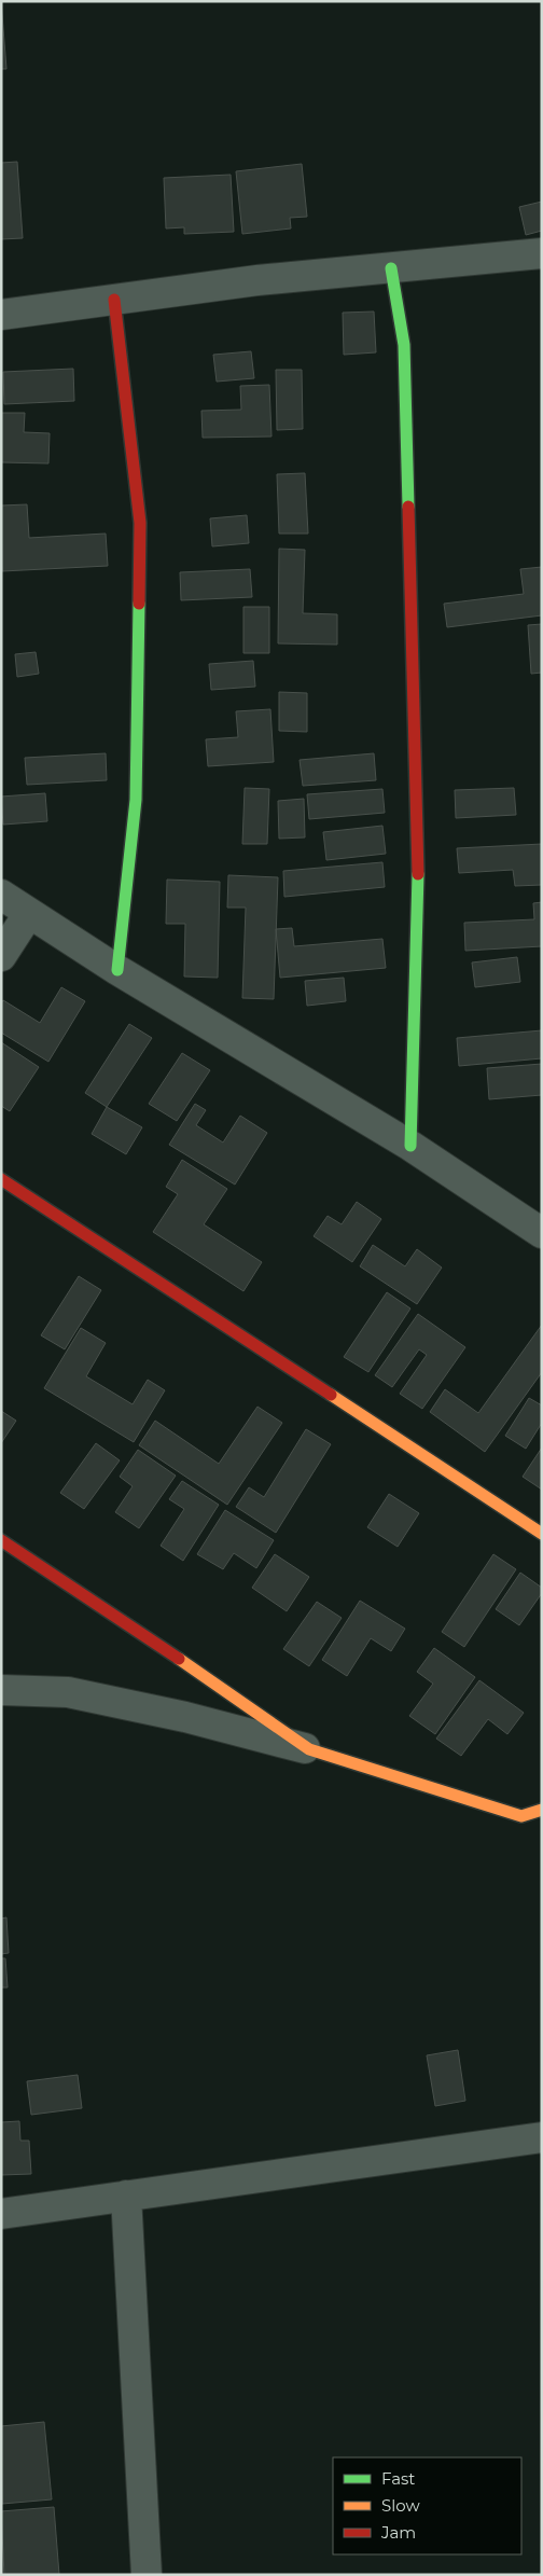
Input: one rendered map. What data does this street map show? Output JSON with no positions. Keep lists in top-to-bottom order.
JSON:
{
  "legend": ["Fast", "Slow", "Jam"]
}
